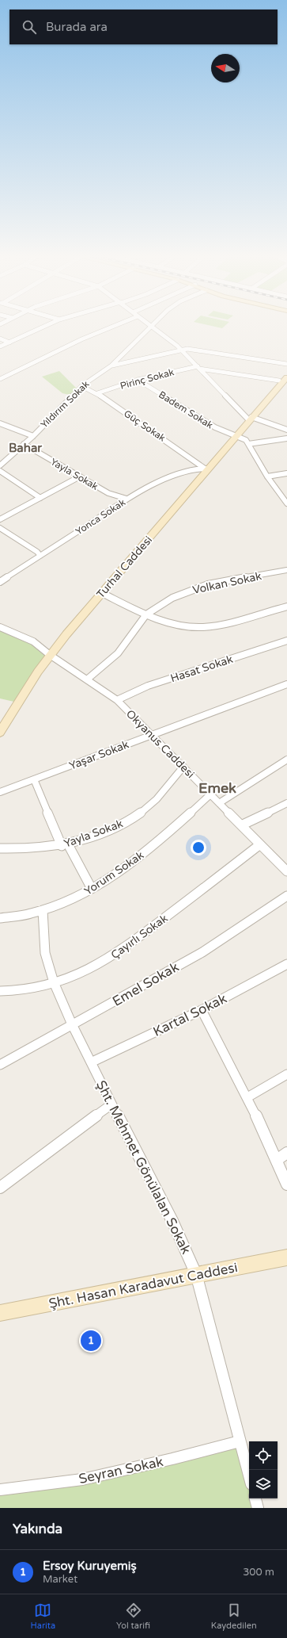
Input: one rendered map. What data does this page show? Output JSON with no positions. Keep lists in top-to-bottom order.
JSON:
{
  "streets": {
    "street": [
      "Pirinç Sokak",
      "Yıldırım Sokak",
      "Badem Sokak",
      "Güç Sokak",
      "Yayla Sokak",
      "Yonca Sokak",
      "Turhal Caddesi",
      "Volkan Sokak",
      "Hasat Sokak",
      "Okyanus Caddesi",
      "Yaşar Sokak",
      "Yorum Sokak",
      "Çayırlı Sokak",
      "Emel Sokak",
      "Kartal Sokak",
      "Şht. Mehmet Gönülalan Sokak",
      "Şht. Hasan Karadavut Caddesi",
      "Seyran Sokak"
    ]
  },
  "crossings": [
    ["Pirinç Sokak", "Badem Sokak"],
    ["Pirinç Sokak", "Güç Sokak"],
    ["Pirinç Sokak", "Turhal Caddesi"],
    ["Yıldırım Sokak", "Güç Sokak"],
    ["Yıldırım Sokak", "Yayla Sokak"],
    ["Badem Sokak", "Turhal Caddesi"],
    ["Güç Sokak", "Yonca Sokak"],
    ["Güç Sokak", "Turhal Caddesi"],
    ["Yayla Sokak", "Yonca Sokak"],
    ["Yayla Sokak", "Okyanus Caddesi"],
    ["Yonca Sokak", "Turhal Caddesi"],
    ["Turhal Caddesi", "Okyanus Caddesi"],
    ["Volkan Sokak", "Okyanus Caddesi"],
    ["Hasat Sokak", "Okyanus Caddesi"],
    ["Okyanus Caddesi", "Yaşar Sokak"],
    ["Okyanus Caddesi", "Yorum Sokak"],
    ["Okyanus Caddesi", "Çayırlı Sokak"],
    ["Yorum Sokak", "Şht. Mehmet Gönülalan Sokak"],
    ["Çayırlı Sokak", "Şht. Mehmet Gönülalan Sokak"],
    ["Emel Sokak", "Şht. Mehmet Gönülalan Sokak"],
    ["Kartal Sokak", "Şht. Mehmet Gönülalan Sokak"],
    ["Şht. Mehmet Gönülalan Sokak", "Şht. Hasan Karadavut Caddesi"],
    ["Şht. Mehmet Gönülalan Sokak", "Seyran Sokak"]
  ],
  "districts": ["Bahar", "Emek"],
  "north": "left",
  "page": {
    "search": "Burada ara",
    "pins": "1",
    "heading": "Yakında",
    "list": [
      {
        "mark": "1",
        "name": "Ersoy Kuruyemiş",
        "note": "Market",
        "value": "300 m"
      }
    ],
    "nav": ["Harita", "Yol tarifi", "Kaydedilen"]
  }
}
